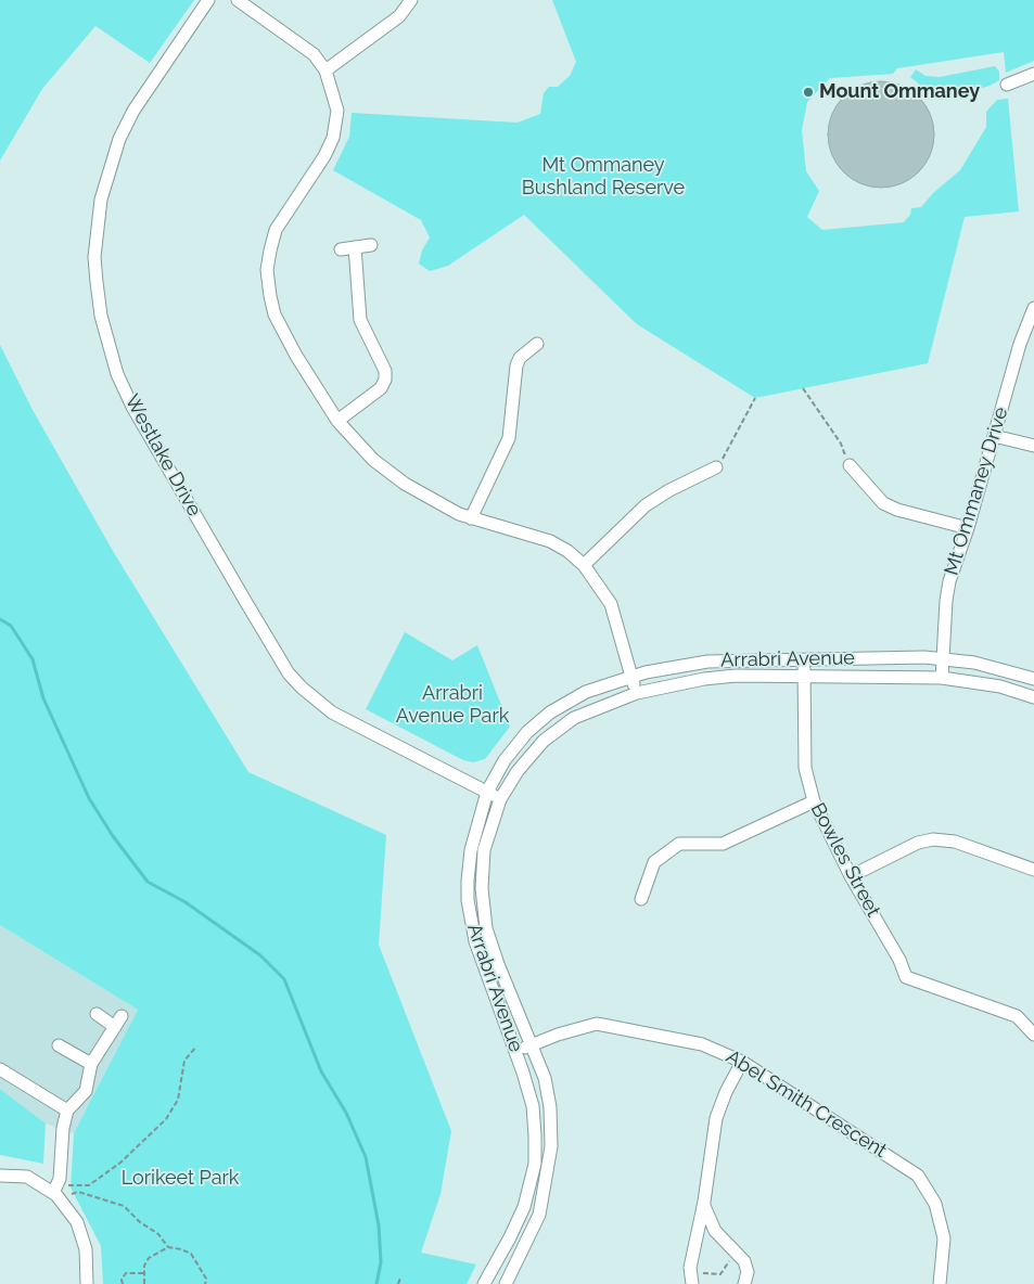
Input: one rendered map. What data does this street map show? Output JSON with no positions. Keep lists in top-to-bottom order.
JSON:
{
  "streets": {
    "street": [
      "Westlake Drive",
      "Mt Ommaney Drive",
      "Arrabri Avenue",
      "Bowles Street",
      "Abel Smith Crescent"
    ]
  },
  "crossings": [
    ["Westlake Drive", "Arrabri Avenue"],
    ["Mt Ommaney Drive", "Arrabri Avenue"],
    ["Arrabri Avenue", "Bowles Street"],
    ["Arrabri Avenue", "Abel Smith Crescent"]
  ],
  "parks": ["Mt Ommaney Bushland Reserve", "Arrabri Avenue Park", "Lorikeet Park"],
  "places": ["Mount Ommaney"]
}
